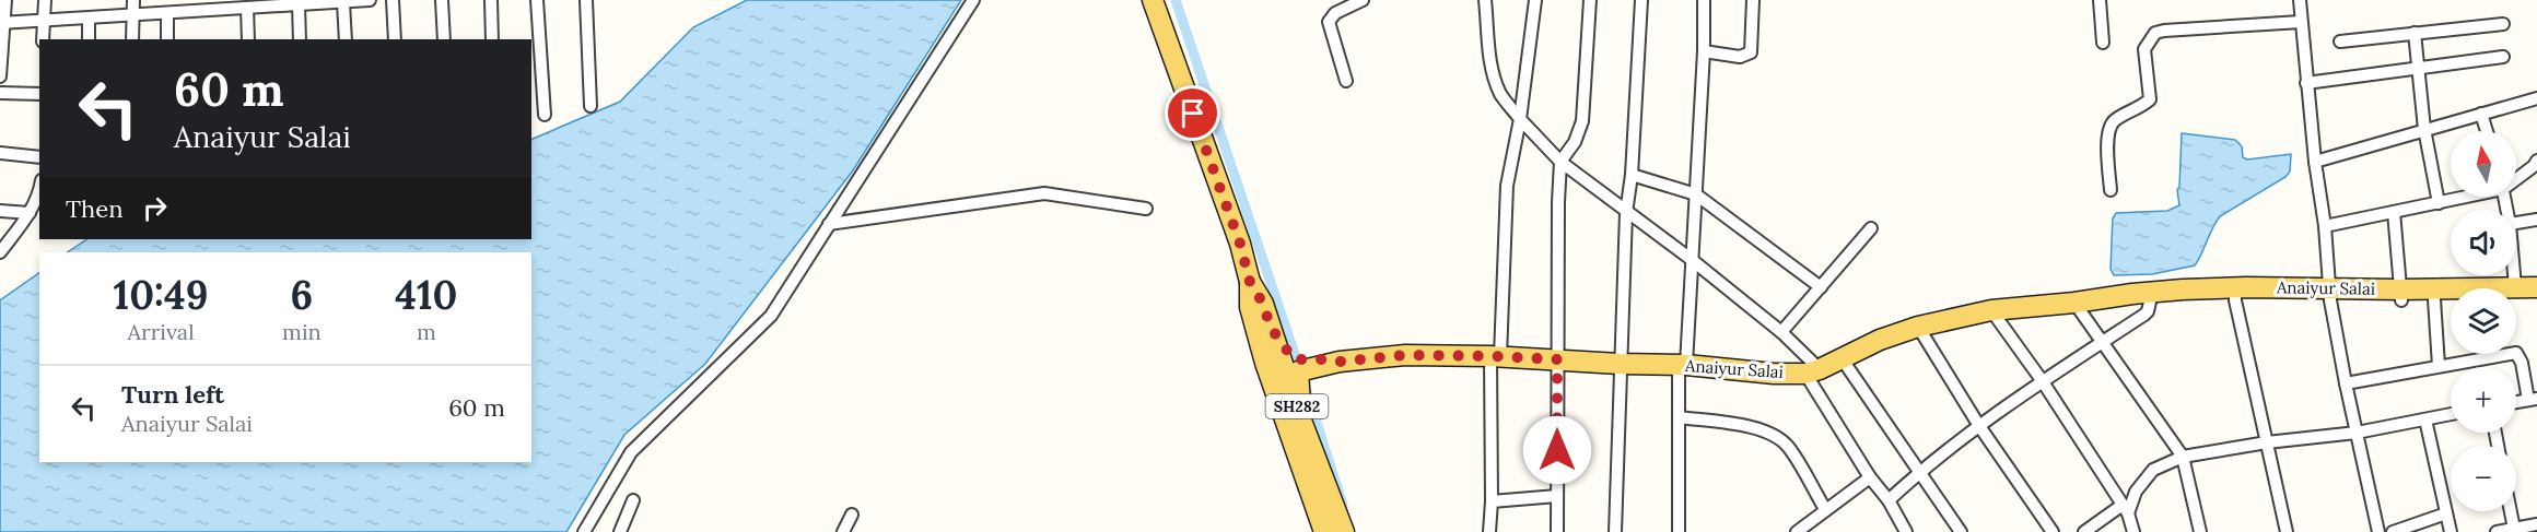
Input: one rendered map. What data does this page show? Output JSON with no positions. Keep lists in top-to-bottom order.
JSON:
{
  "streets": {
    "main road": ["Anaiyur Salai", "SH282"]
  },
  "crossings": [
    ["Anaiyur Salai", "SH282"]
  ],
  "north": "top",
  "page": {
    "turn": ["60 m", "Anaiyur Salai"],
    "map_buttons": ["+", "−"],
    "then": "Then",
    "eta": [
      "10:49",
      "Arrival",
      "6",
      "min",
      "410",
      "m"
    ],
    "list": [
      {
        "name": "Turn left",
        "note": "Anaiyur Salai",
        "value": "60 m"
      }
    ]
  }
}
